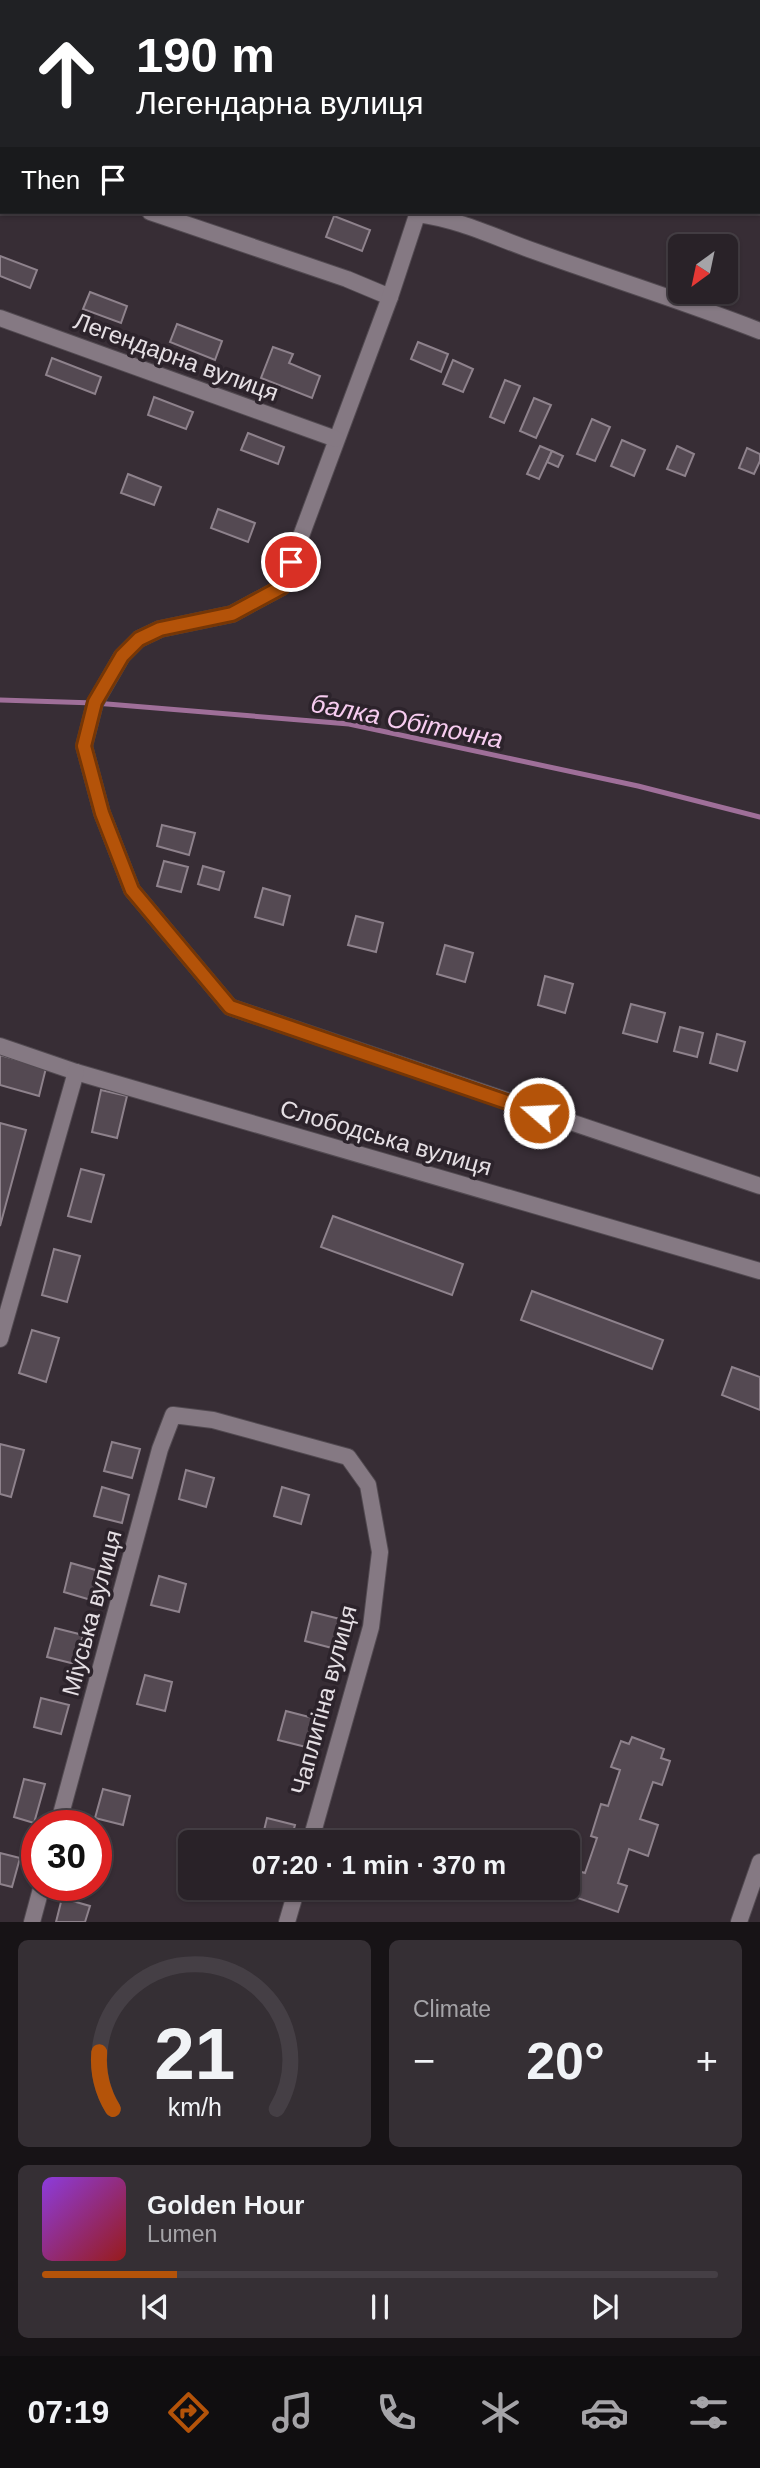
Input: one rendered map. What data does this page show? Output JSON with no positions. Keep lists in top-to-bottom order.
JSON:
{
  "streets": {
    "street": [
      "Легендарна вулиця",
      "Слободська вулиця",
      "Міуська вулиця",
      "Чаплигіна вулиця"
    ]
  },
  "crossings": [
    ["Міуська вулиця", "Чаплигіна вулиця"]
  ],
  "water": ["балка Обіточна"],
  "north": "bottom left",
  "page": {
    "turn": ["190 m", "Легендарна вулиця"],
    "then": "Then",
    "limit": "30",
    "trip": "07:20 · 1 min · 370 m",
    "tile": "Climate",
    "heat": ["−", "20°", "+"],
    "song": ["Golden Hour", "Lumen"],
    "tabs": "07:19",
    "gauge": ["21", "km/h"]
  }
}
